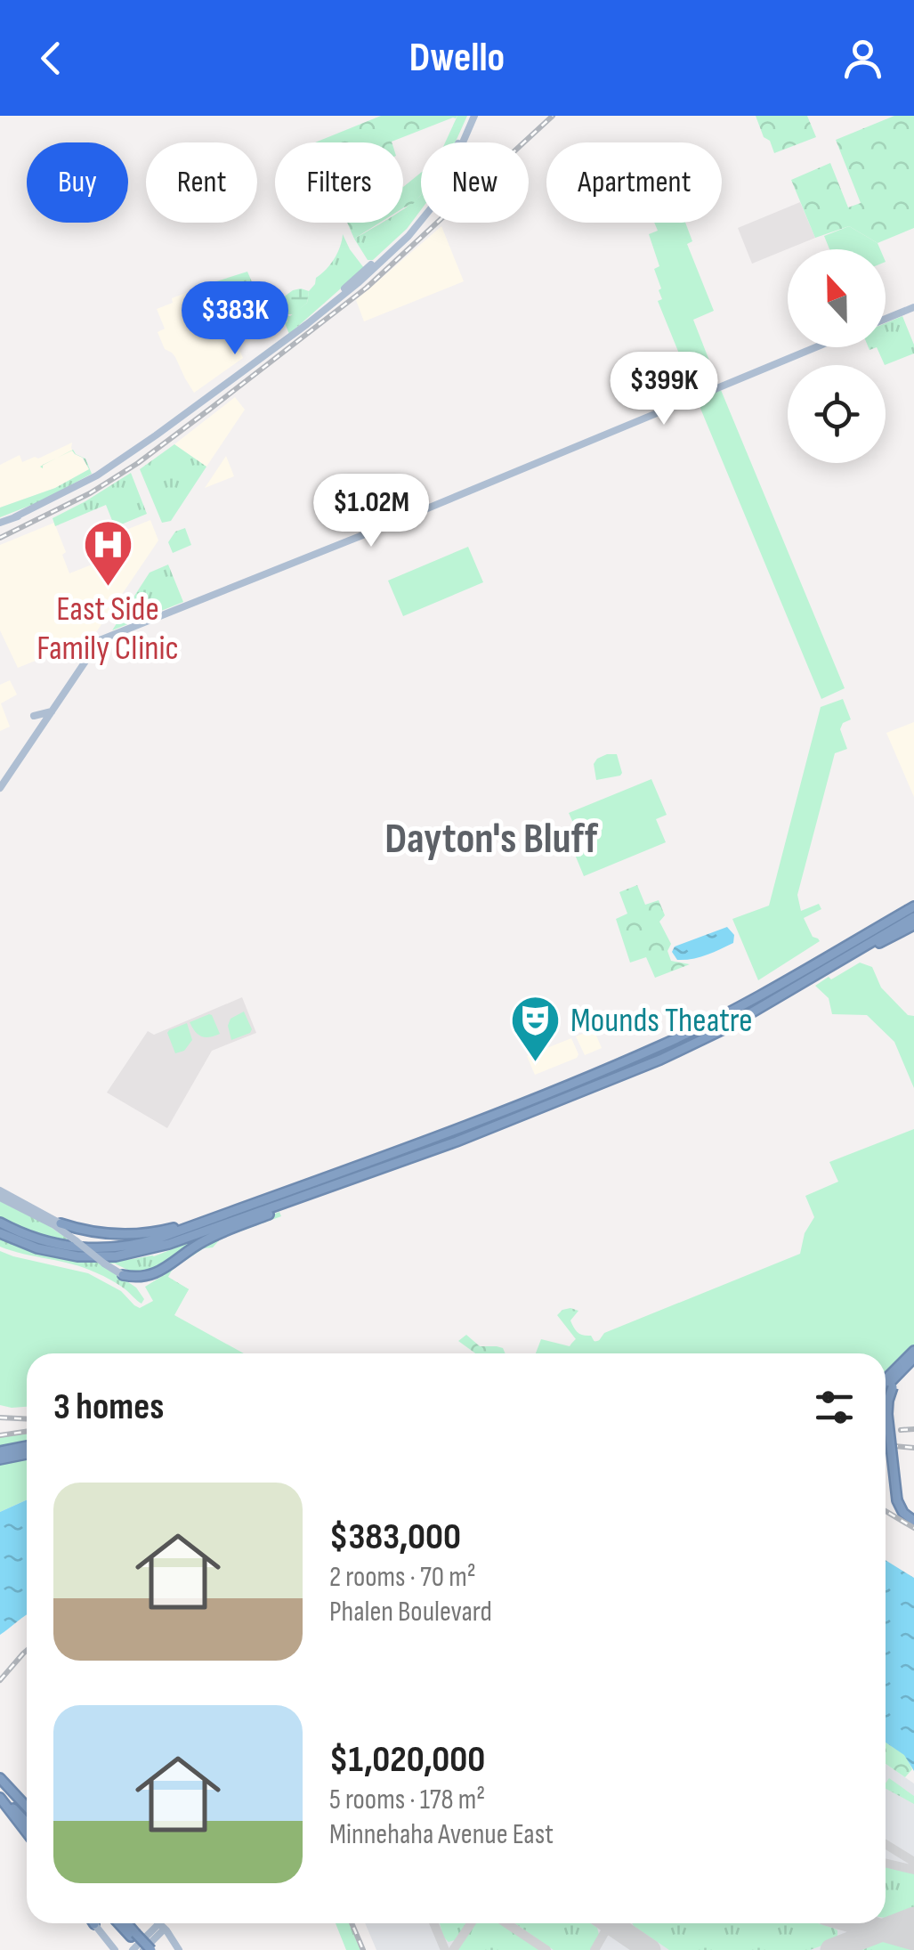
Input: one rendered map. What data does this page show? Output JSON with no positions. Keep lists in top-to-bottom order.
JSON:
{
  "districts": ["Dayton's Bluff"],
  "places": {
    "hospital": ["East Side Family Clinic"],
    "theatre": ["Mounds Theatre"]
  },
  "north": "top",
  "page": {
    "header": "Dwello",
    "chip": [
      "Buy",
      "Rent",
      "Filters",
      "New",
      "Apartment"
    ],
    "price": ["$383K", "$399K", "$1.02M"],
    "heading": "3 homes",
    "list": [
      {
        "name": "$383,000",
        "note": "2 rooms · 70 m² · Phalen Boulevard"
      },
      {
        "name": "$1,020,000",
        "note": "5 rooms · 178 m² · Minnehaha Avenue East"
      }
    ]
  }
}
